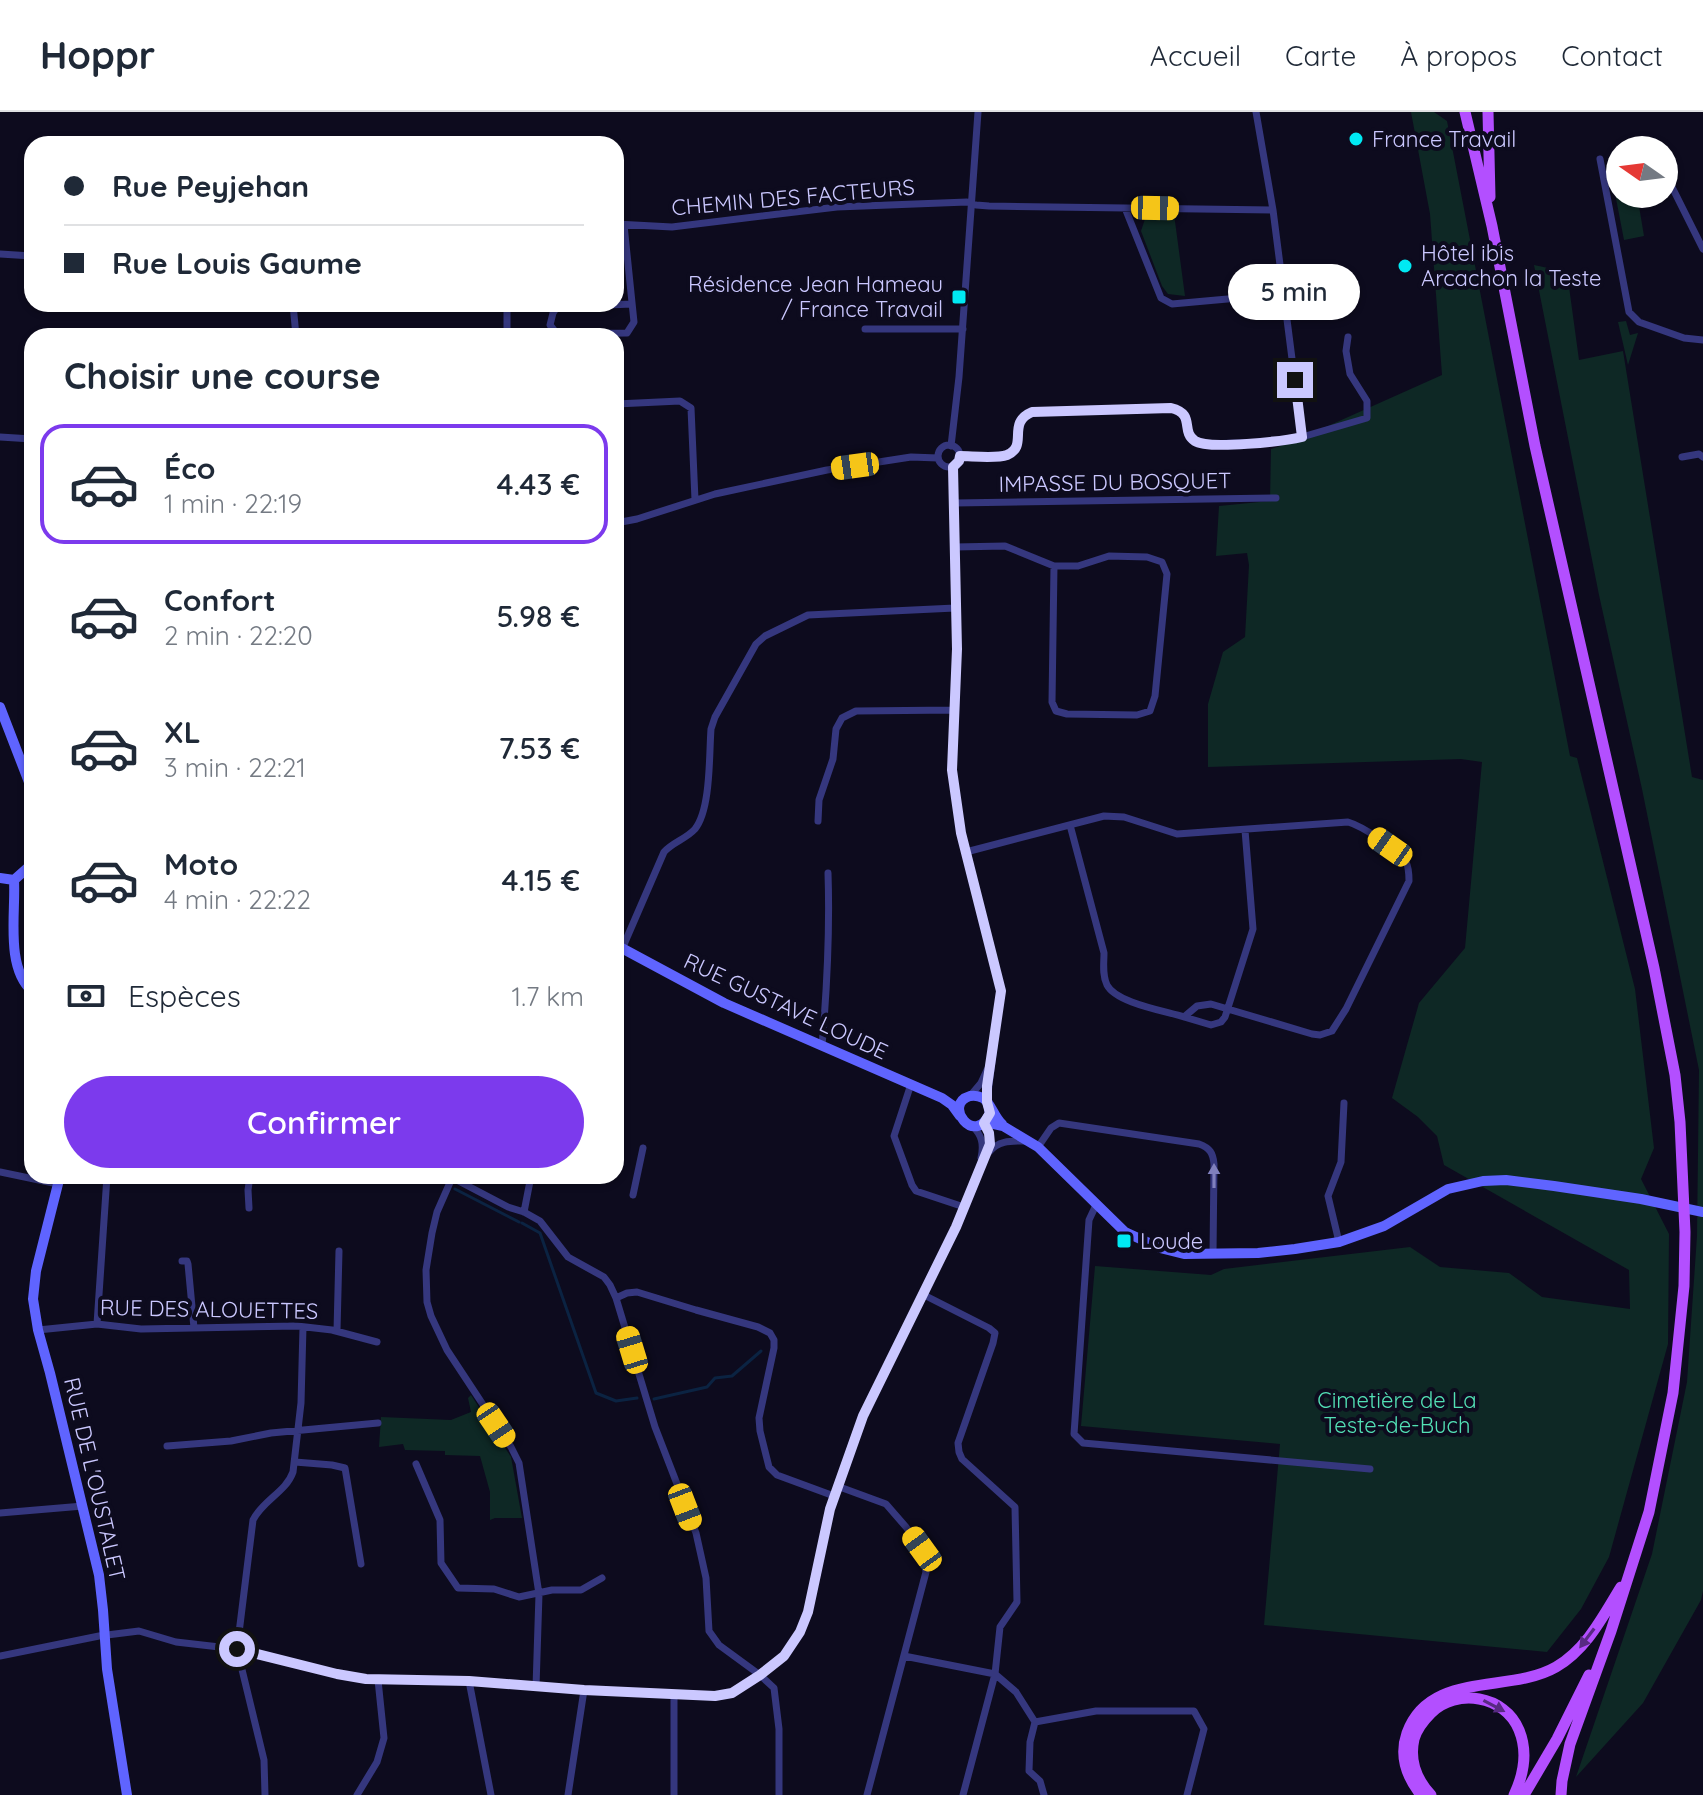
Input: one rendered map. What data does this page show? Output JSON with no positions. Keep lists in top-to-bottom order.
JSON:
{
  "streets": {
    "street": [
      "CHEMIN DES FACTEURS",
      "IMPASSE DU BOSQUET",
      "RUE GUSTAVE LOUDE",
      "RUE DES ALOUETTES",
      "RUE DE L'OUSTALET"
    ]
  },
  "crossings": [
    ["RUE DES ALOUETTES", "RUE DE L'OUSTALET"]
  ],
  "parks": ["Cimetière de La Teste-de-Buch"],
  "places": {
    "other": ["France Travail", "Hôtel ibis Arcachon la Teste"],
    "transit": ["Résidence Jean Hameau / France Travail", "Loude"]
  },
  "north": "left",
  "page": {
    "header": "Hoppr",
    "nav": [
      "Accueil",
      "Carte",
      "À propos",
      "Contact"
    ],
    "banner": ["Rue Peyjehan", "Rue Louis Gaume"],
    "bubble": "5 min",
    "heading": "Choisir une course",
    "list": [
      {
        "name": "Éco",
        "note": "1 min · 22:19",
        "value": "4.43 €"
      },
      {
        "name": "Confort",
        "note": "2 min · 22:20",
        "value": "5.98 €"
      },
      {
        "name": "XL",
        "note": "3 min · 22:21",
        "value": "7.53 €"
      },
      {
        "name": "Moto",
        "note": "4 min · 22:22",
        "value": "4.15 €"
      }
    ],
    "pay": ["Espèces", "1.7 km"],
    "buttons": "Confirmer"
  }
}
